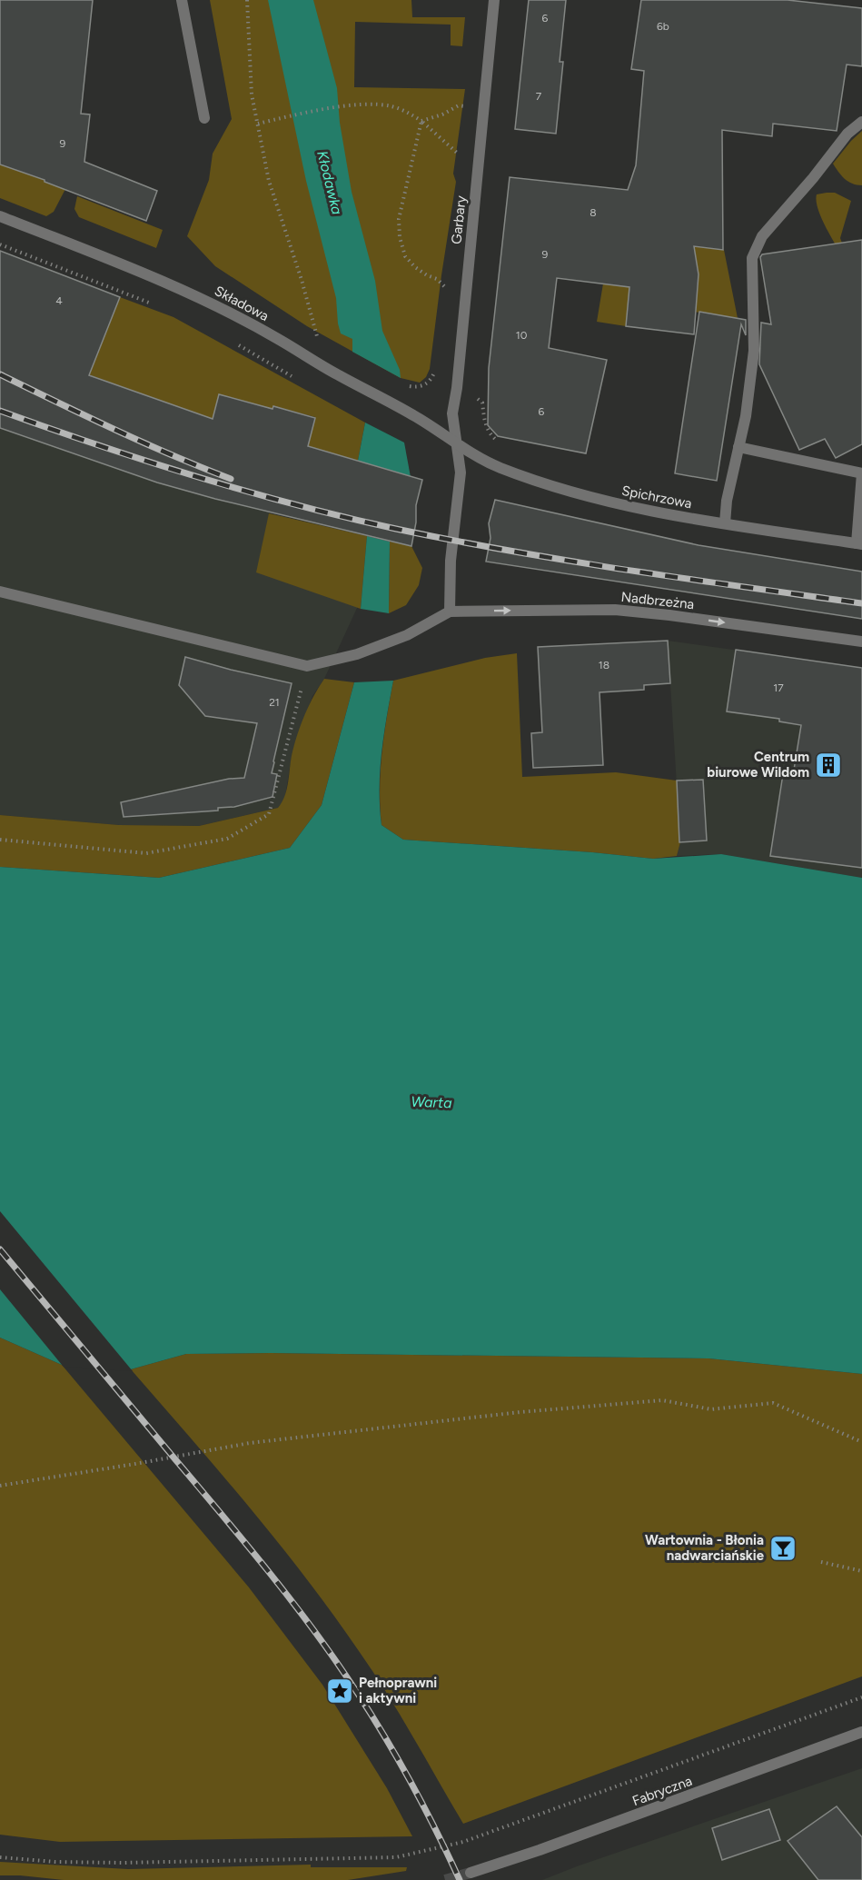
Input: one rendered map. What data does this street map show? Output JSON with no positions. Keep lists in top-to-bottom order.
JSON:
{
  "streets": {
    "street": [
      "Garbary",
      "Składowa",
      "Spichrzowa",
      "Nadbrzeżna",
      "Fabryczna"
    ]
  },
  "crossings": [
    ["Garbary", "Składowa"],
    ["Garbary", "Spichrzowa"],
    ["Garbary", "Nadbrzeżna"],
    ["Składowa", "Spichrzowa"]
  ],
  "one_way": ["Nadbrzeżna"],
  "water": ["Kłodawka", "Warta"],
  "places": {
    "building": ["Centrum biurowe Wildom"],
    "bar": ["Wartownia - Błonia nadwarciańskie"],
    "place": ["Pełnoprawni i aktywni"]
  },
  "house_numbers": [
    "6",
    "6b",
    "7",
    "9",
    "8",
    "9",
    "4",
    "10",
    "6",
    "18",
    "17",
    "21"
  ]
}
